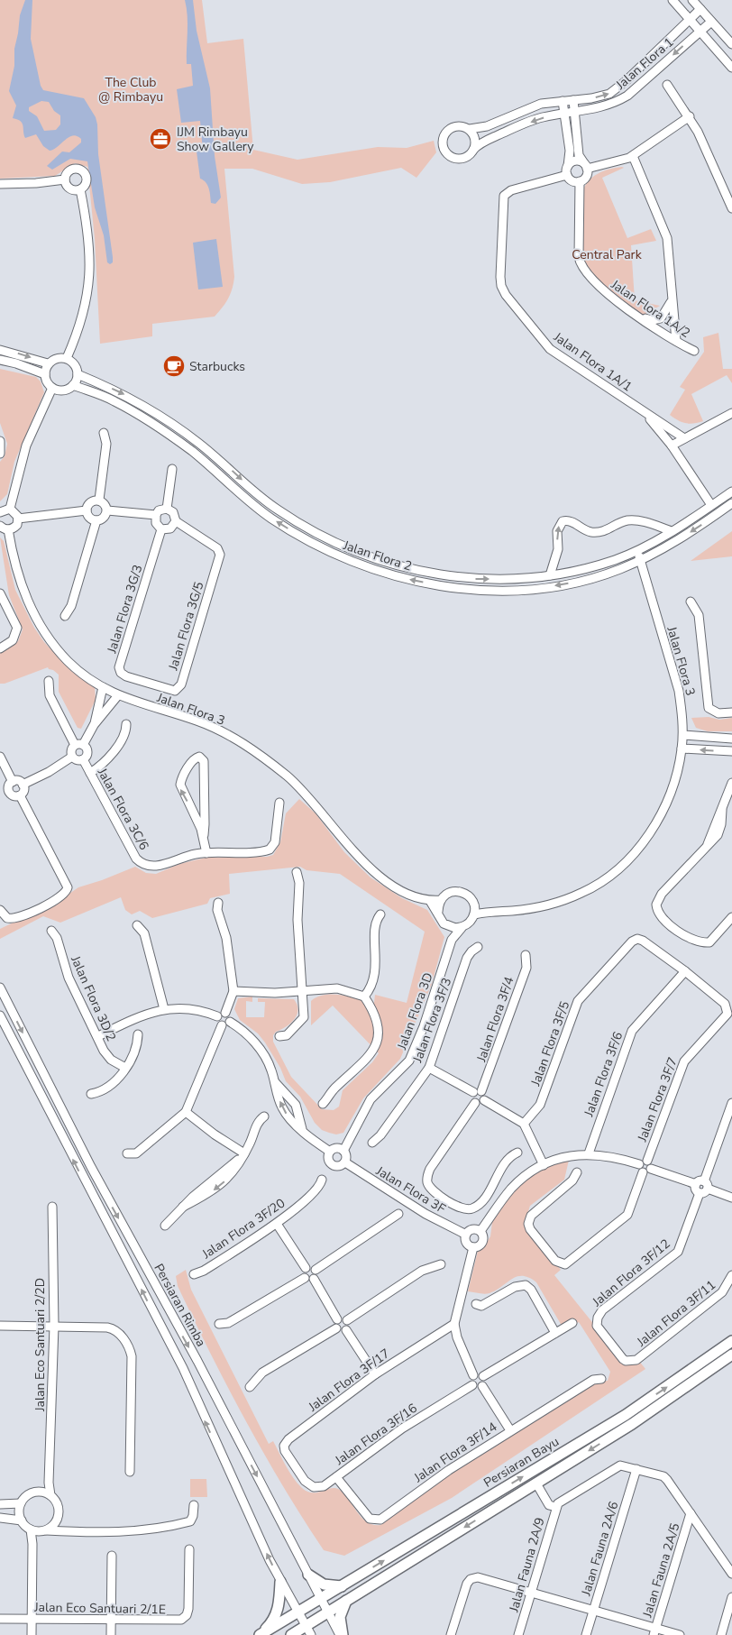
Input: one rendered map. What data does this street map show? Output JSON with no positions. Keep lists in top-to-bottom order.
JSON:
{
  "streets": {
    "main road": ["Persiaran Bayu"],
    "street": [
      "Jalan Flora 1",
      "Jalan Flora 1A/2",
      "Jalan Flora 1A/1",
      "Jalan Flora 2",
      "Jalan Flora 3G/3",
      "Jalan Flora 3G/5",
      "Jalan Flora 3",
      "Jalan Flora 3C/6",
      "Jalan Flora 3D/2",
      "Jalan Flora 3D",
      "Jalan Flora 3F/4",
      "Jalan Flora 3F/3",
      "Jalan Flora 3F/5",
      "Jalan Flora 3F/6",
      "Jalan Flora 3F/7",
      "Jalan Flora 3F",
      "Jalan Flora 3F/20",
      "Jalan Flora 3F/12",
      "Persiaran Rimba",
      "Jalan Flora 3F/11",
      "Jalan Eco Santuari 2/2D",
      "Jalan Flora 3F/17",
      "Jalan Flora 3F/16",
      "Jalan Flora 3F/14",
      "Jalan Fauna 2A/6",
      "Jalan Fauna 2A/9",
      "Jalan Fauna 2A/5",
      "Jalan Eco Santuari 2/1E"
    ]
  },
  "crossings": [
    ["Jalan Flora 1A/2", "Jalan Flora 1A/1"],
    ["Jalan Flora 2", "Jalan Flora 3"],
    ["Jalan Flora 3G/3", "Jalan Flora 3G/5"],
    ["Jalan Flora 3", "Jalan Flora 3D"],
    ["Jalan Flora 3D", "Jalan Flora 3F"],
    ["Jalan Flora 3F/5", "Jalan Flora 3F/6"],
    ["Jalan Flora 3F/5", "Jalan Flora 3F/7"],
    ["Jalan Flora 3F/6", "Jalan Flora 3F/7"],
    ["Jalan Flora 3F/12", "Jalan Flora 3F/11"],
    ["Persiaran Rimba", "Persiaran Bayu"],
    ["Jalan Flora 3F/17", "Jalan Flora 3F/16"],
    ["Jalan Flora 3F/16", "Jalan Flora 3F/14"],
    ["Persiaran Bayu", "Jalan Fauna 2A/9"]
  ],
  "parks": ["The Club @ Rimbayu", "Central Park"],
  "places": {
    "office": ["IJM Rimbayu Show Gallery"],
    "cafe": ["Starbucks"]
  }
}
